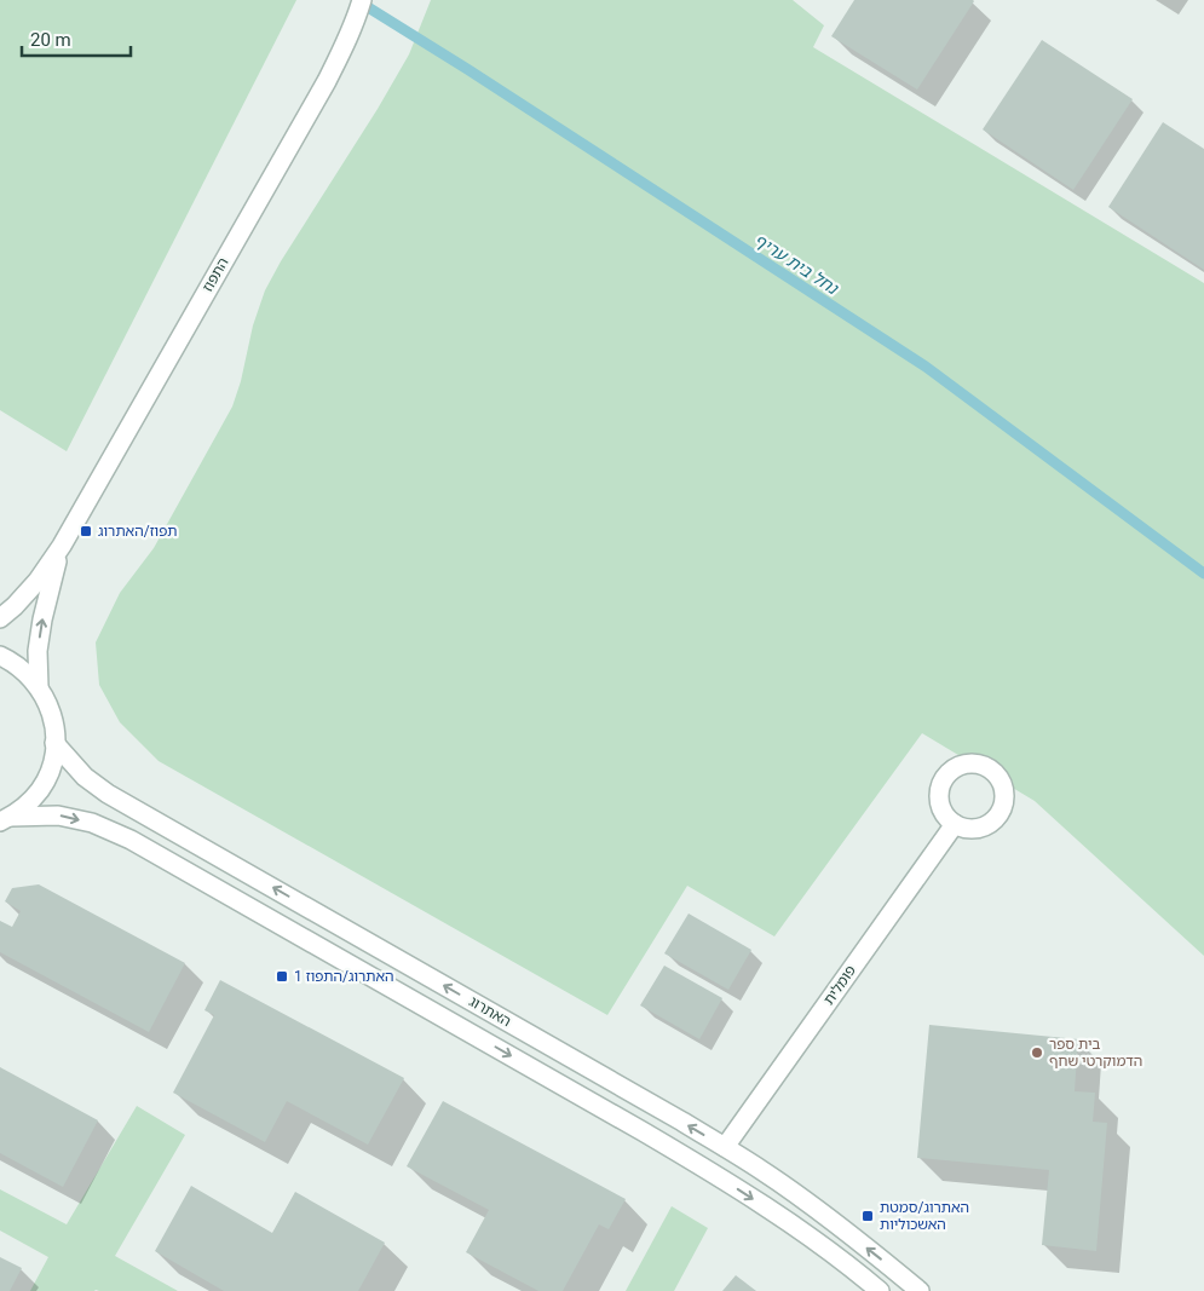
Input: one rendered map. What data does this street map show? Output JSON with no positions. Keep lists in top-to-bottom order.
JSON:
{
  "streets": {
    "street": ["התפוז", "פומלית", "האתרוג"]
  },
  "crossings": [
    ["פומלית", "האתרוג"]
  ],
  "water": ["נחל בית עריף"],
  "places": {
    "transit": ["תפוז/האתרוג", "האתרוג/התפוז 1", "האתרוג/סמטת האשכוליות"],
    "other": ["בית ספר הדמוקרטי שחף"]
  },
  "scale_bar": "20 m"
}
